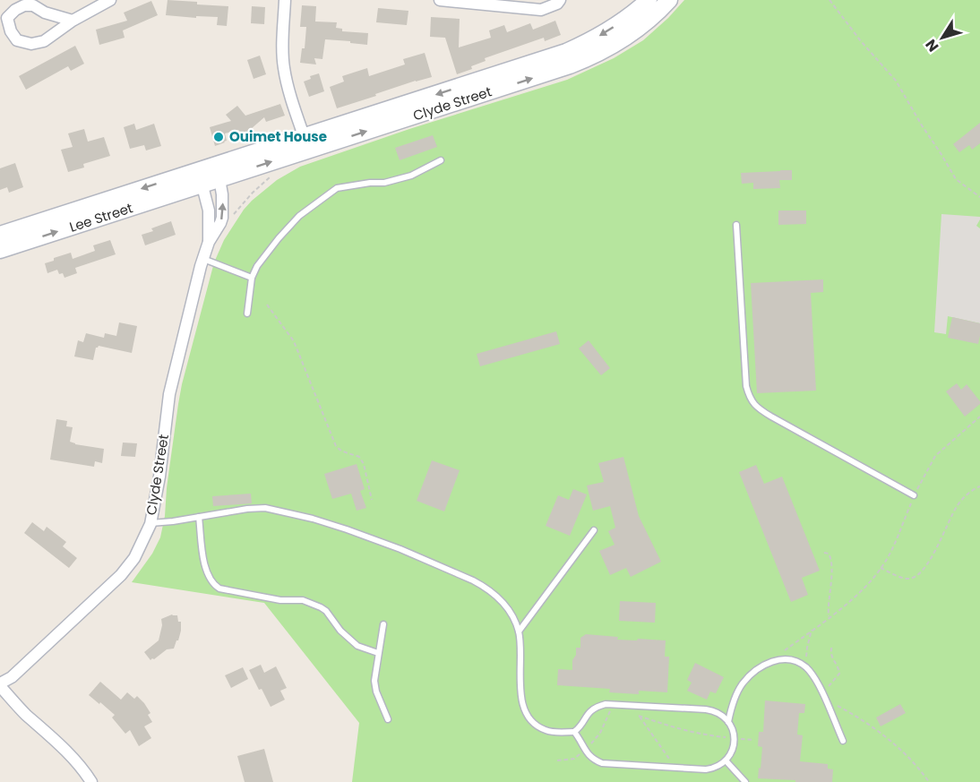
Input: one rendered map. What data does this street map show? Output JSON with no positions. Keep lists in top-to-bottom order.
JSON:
{
  "streets": {
    "main road": ["Clyde Street", "Lee Street"]
  },
  "crossings": [
    ["Clyde Street", "Lee Street"]
  ],
  "places": ["Ouimet House"],
  "north": "bottom left"
}
